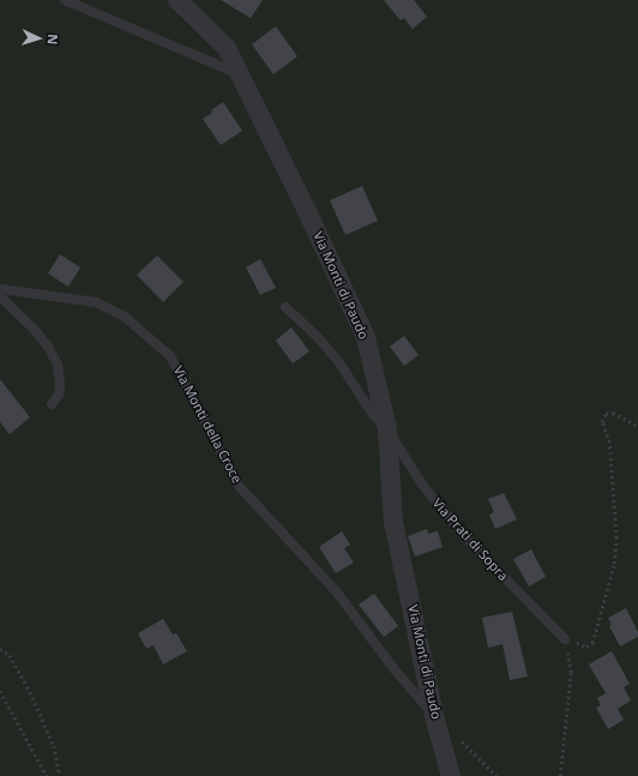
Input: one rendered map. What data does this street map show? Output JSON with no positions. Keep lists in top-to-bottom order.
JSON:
{
  "streets": {
    "street": ["Via Monti di Paudo"],
    "lane": ["Via Monti della Croce", "Via Prati di Sopra"]
  },
  "crossings": [
    ["Via Monti di Paudo", "Via Monti della Croce"],
    ["Via Monti di Paudo", "Via Prati di Sopra"]
  ],
  "north": "right"
}
